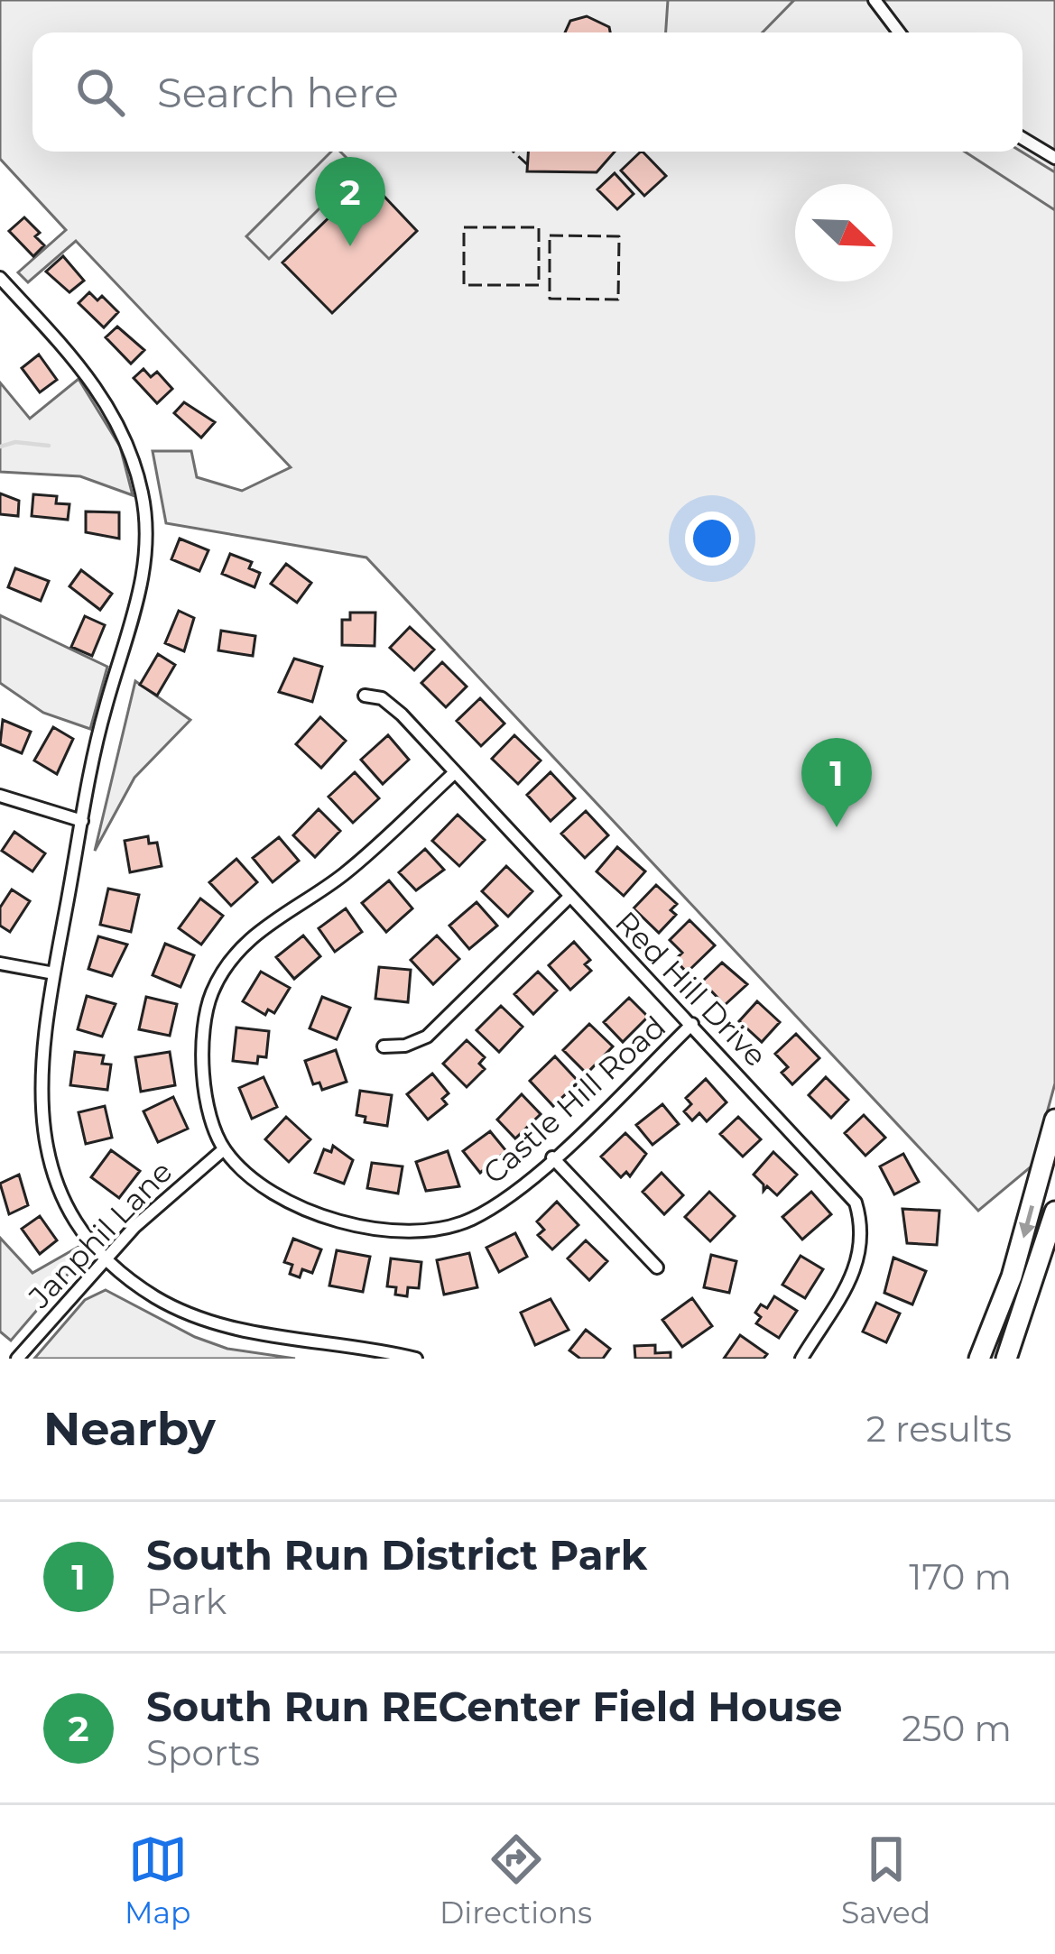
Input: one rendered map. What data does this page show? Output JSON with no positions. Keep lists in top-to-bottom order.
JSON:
{
  "streets": {
    "street": ["Red Hill Drive", "Castle Hill Road", "Janphil Lane"]
  },
  "crossings": [
    ["Red Hill Drive", "Castle Hill Road"],
    ["Castle Hill Road", "Janphil Lane"]
  ],
  "north": "bottom right",
  "page": {
    "search": "Search here",
    "pins": ["2", "1"],
    "heading": ["Nearby", "2 results"],
    "list": [
      {
        "mark": "1",
        "name": "South Run District Park",
        "note": "Park",
        "value": "170 m"
      },
      {
        "mark": "2",
        "name": "South Run RECenter Field House",
        "note": "Sports",
        "value": "250 m"
      }
    ],
    "nav": ["Map", "Directions", "Saved"]
  }
}
